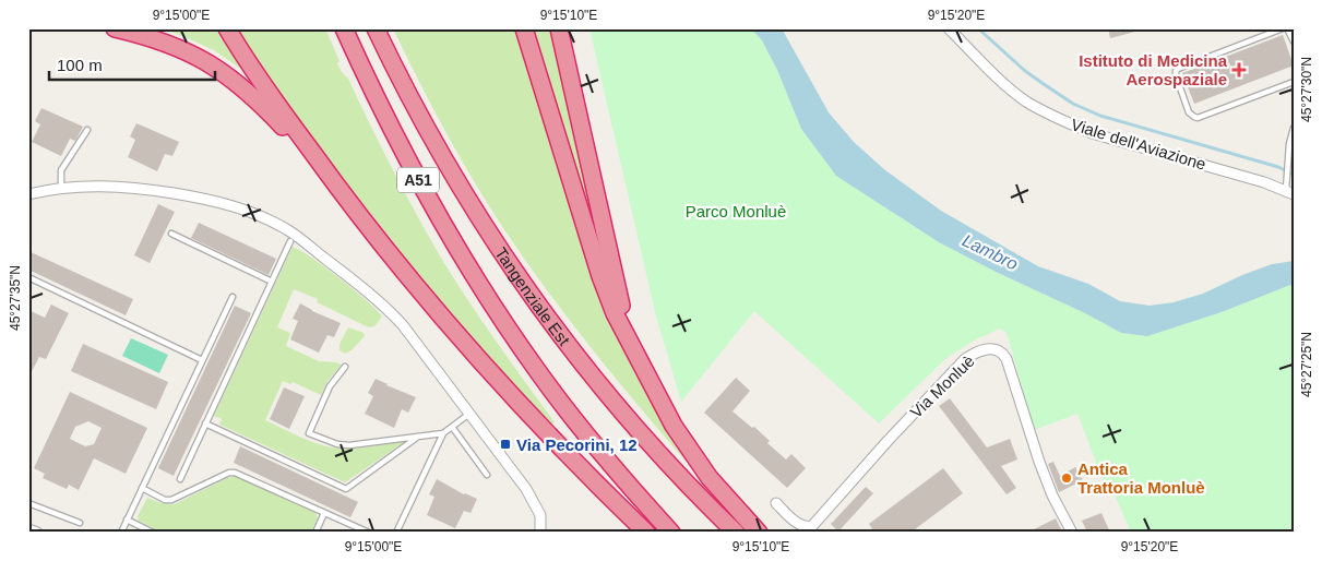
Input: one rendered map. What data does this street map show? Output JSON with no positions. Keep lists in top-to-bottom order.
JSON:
{
  "streets": {
    "highway": ["A51", "Tangenziale Est"],
    "street": ["Viale dell'Aviazione", "Via Monluè"]
  },
  "water": ["Lambro"],
  "parks": ["Parco Monluè"],
  "places": {
    "health": ["Istituto di Medicina Aerospaziale"],
    "transit": ["Via Pecorini, 12"],
    "other": ["Antica Trattoria Monluè"]
  },
  "scale_bar": "100 m",
  "coordinates": [
    "9°15'00\"E",
    "9°15'10\"E",
    "9°15'20\"E",
    "45°27'30\"N",
    "45°27'35\"N",
    "45°27'25\"N"
  ]
}
